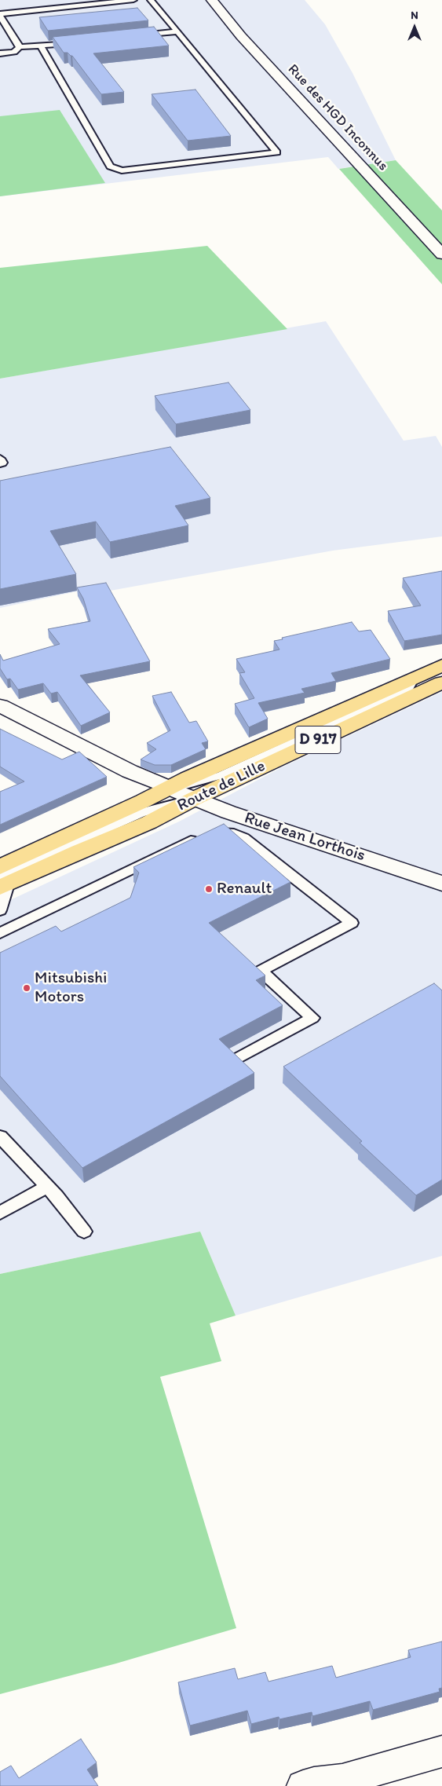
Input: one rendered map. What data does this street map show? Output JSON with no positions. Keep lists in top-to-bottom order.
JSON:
{
  "streets": {
    "main road": ["D 917", "Route de Lille"],
    "street": ["Rue des HGD Inconnus", "Rue Jean Lorthois"]
  },
  "crossings": [
    ["Route de Lille", "Rue Jean Lorthois"]
  ],
  "places": ["Renault", "Mitsubishi Motors"],
  "north": "top"
}
